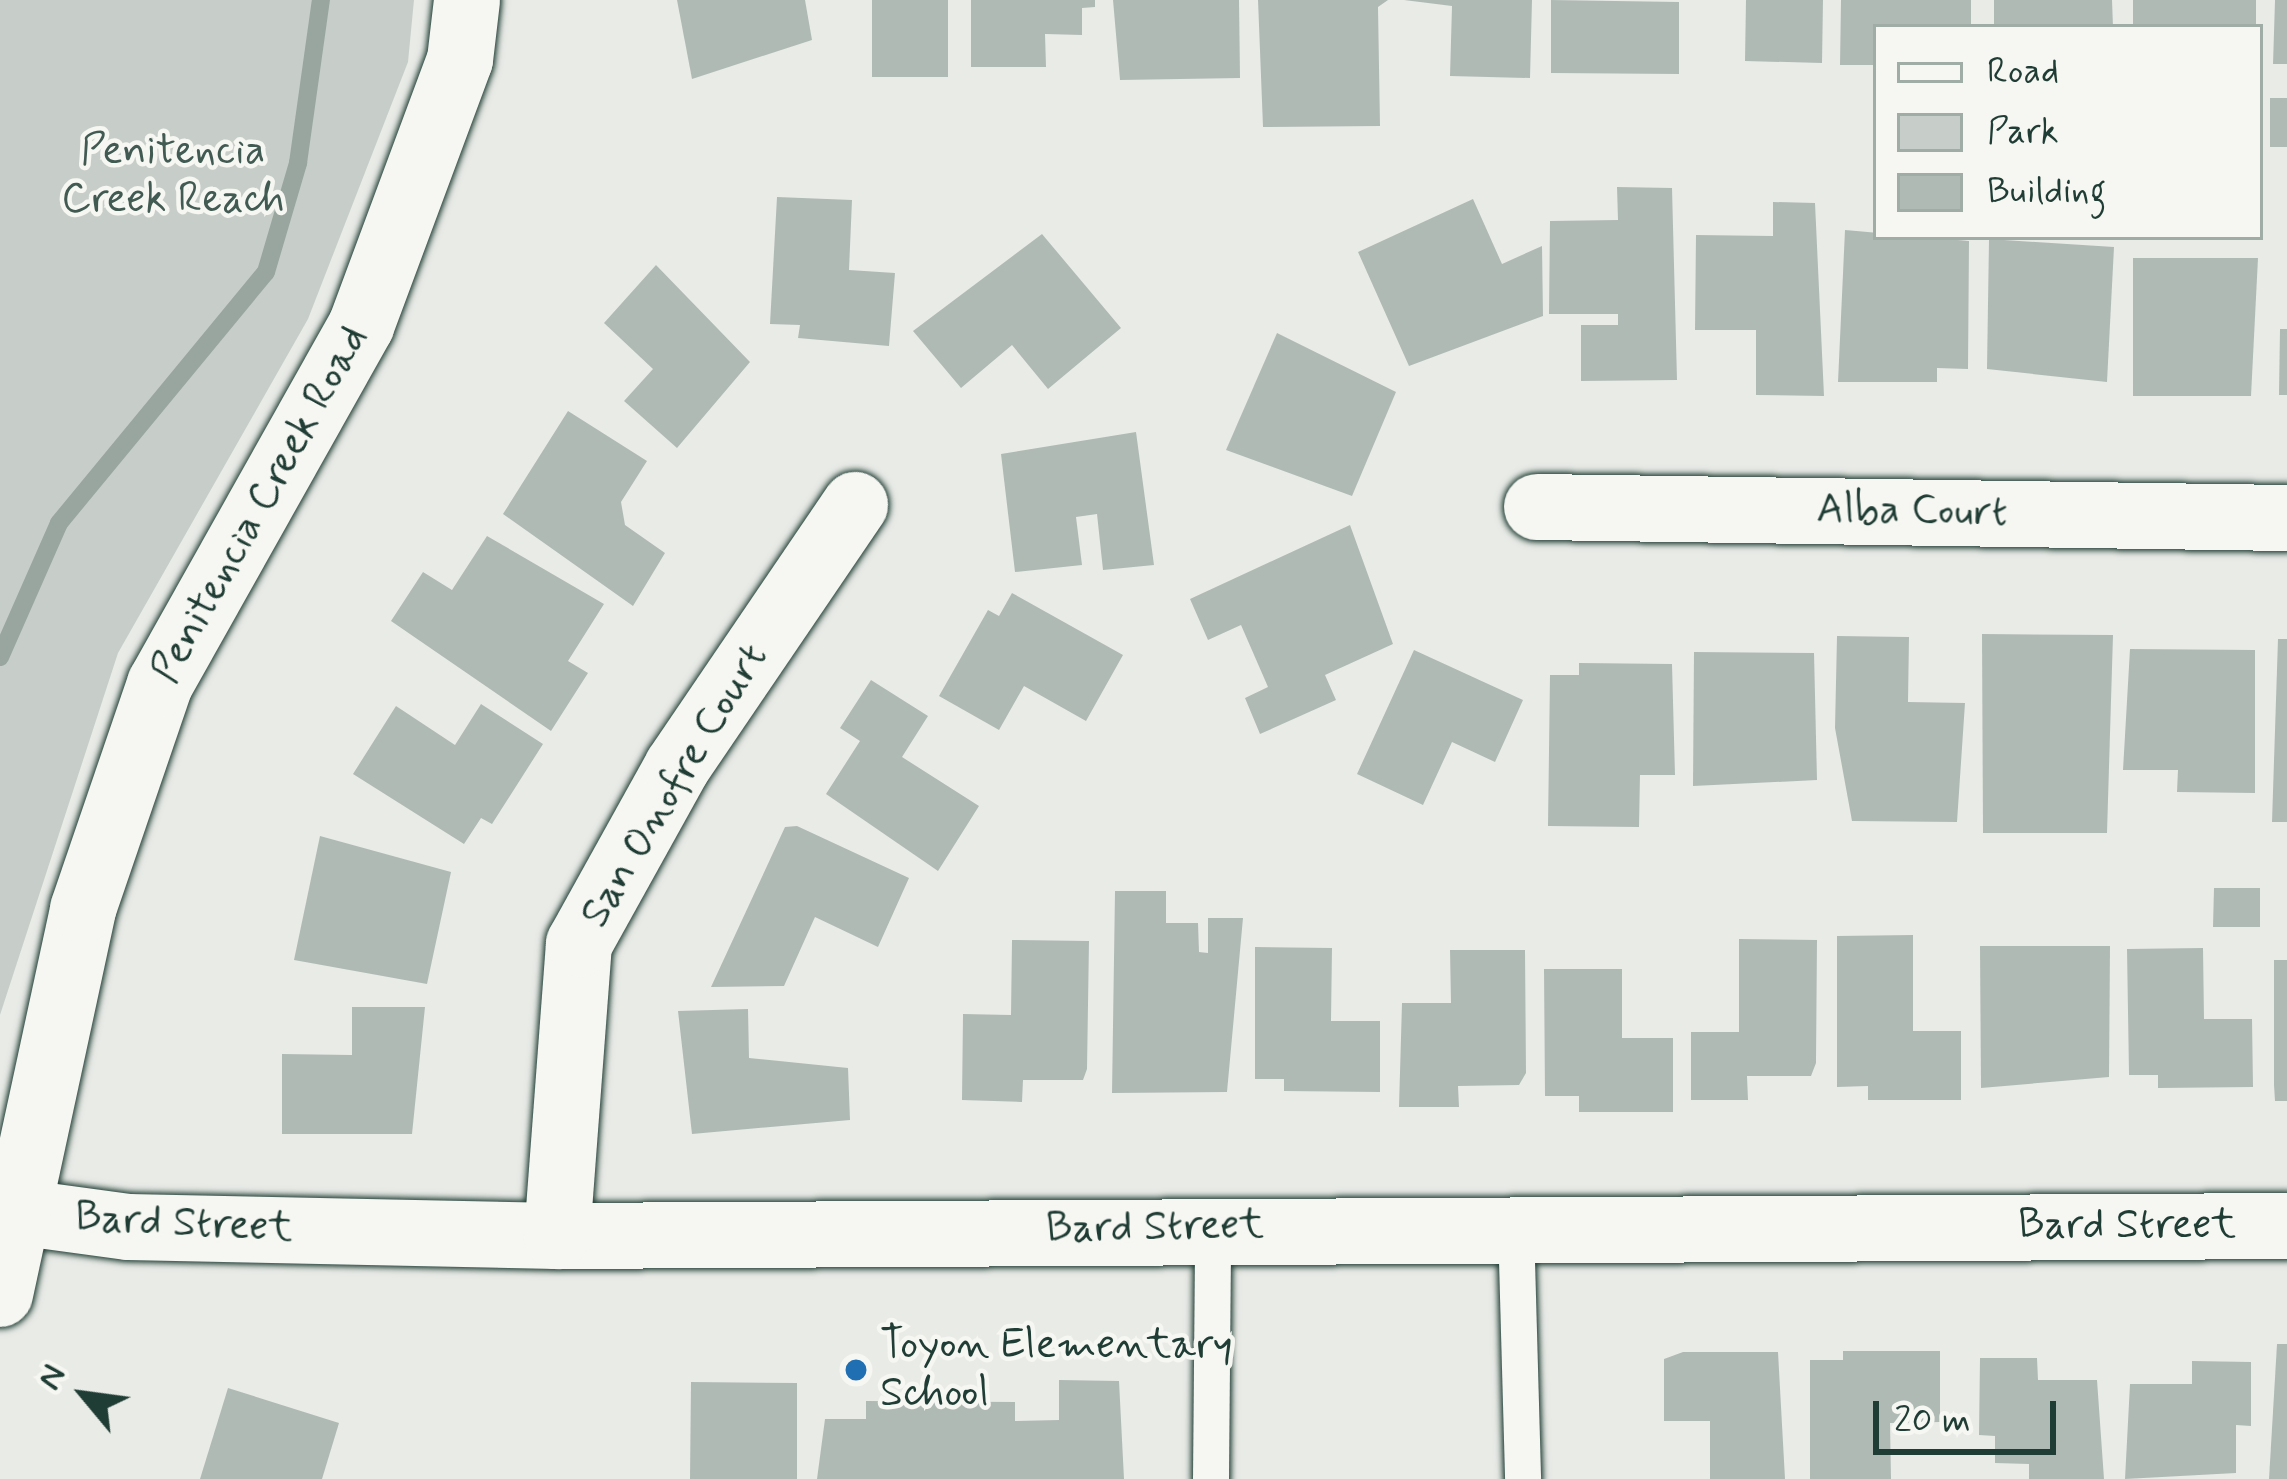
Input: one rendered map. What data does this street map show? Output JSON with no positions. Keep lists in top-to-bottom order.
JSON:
{
  "streets": {
    "street": [
      "Penitencia Creek Road",
      "Alba Court",
      "San Onofre Court",
      "Bard Street"
    ]
  },
  "crossings": [
    ["Penitencia Creek Road", "Bard Street"],
    ["San Onofre Court", "Bard Street"]
  ],
  "parks": ["Penitencia Creek Reach"],
  "places": ["Toyon Elementary School"],
  "legend": ["Road", "Park", "Building"],
  "scale_bar": "20 m",
  "north": "top left"
}
